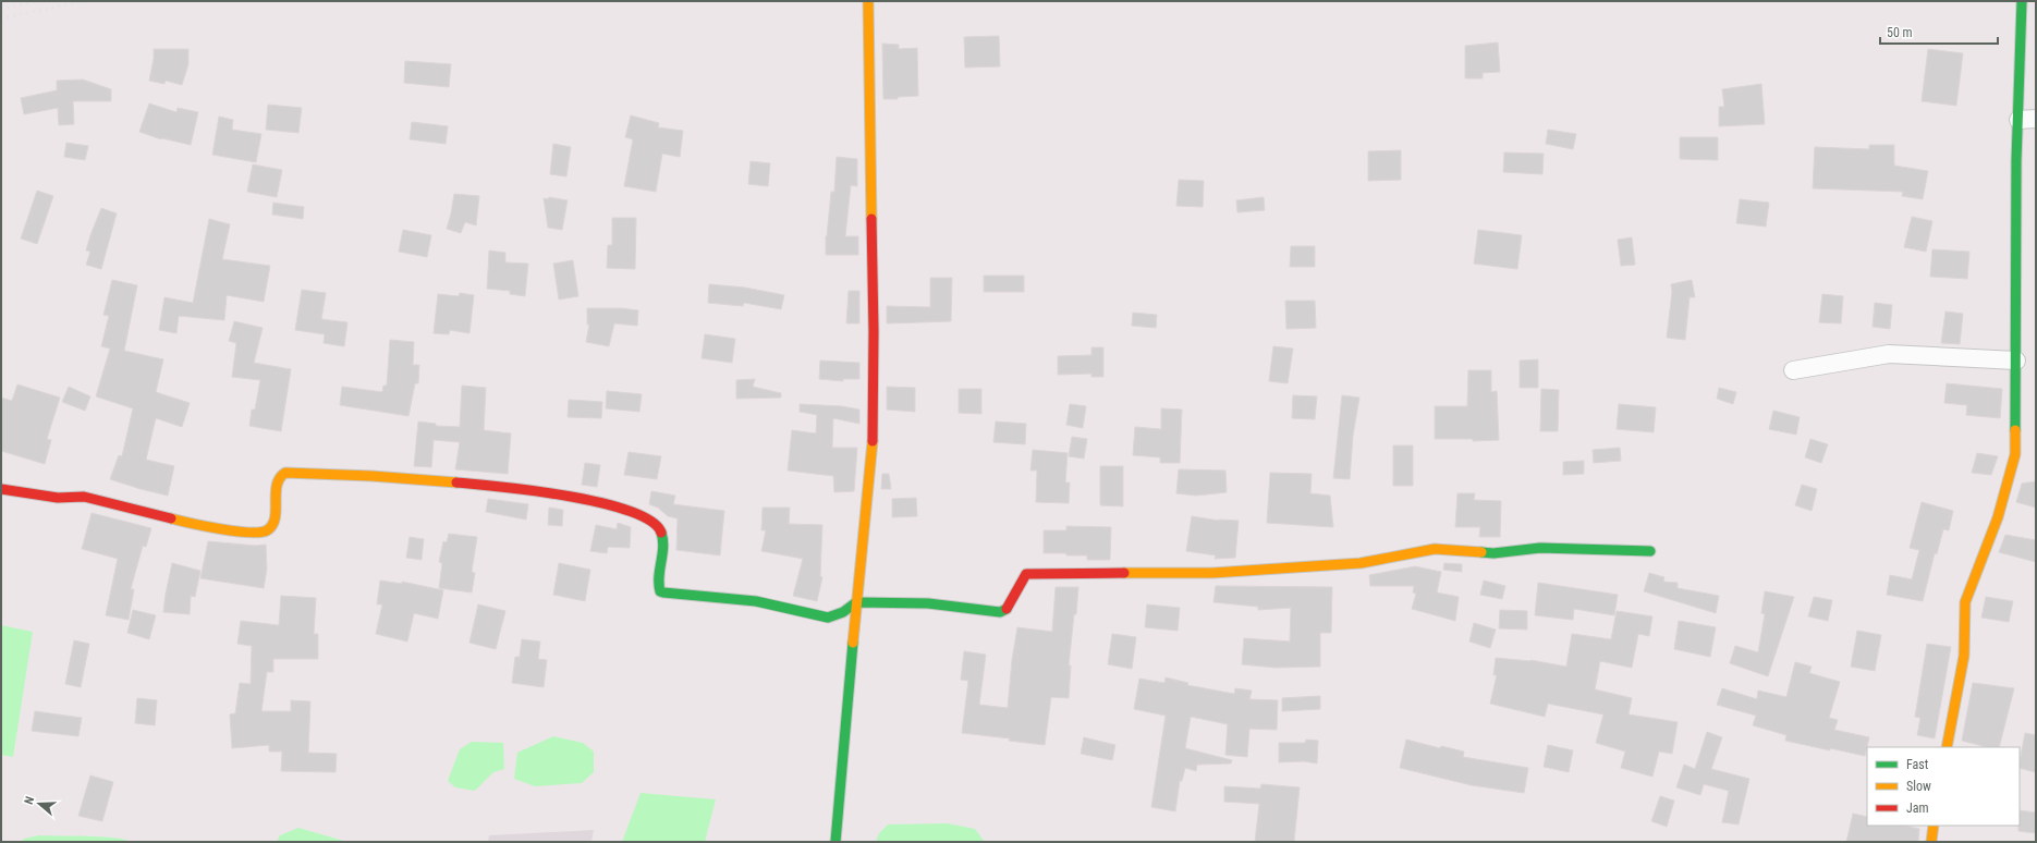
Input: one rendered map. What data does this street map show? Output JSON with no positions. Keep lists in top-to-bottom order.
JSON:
{
  "legend": ["Fast", "Slow", "Jam"],
  "scale_bar": "50 m",
  "north": "left"
}
